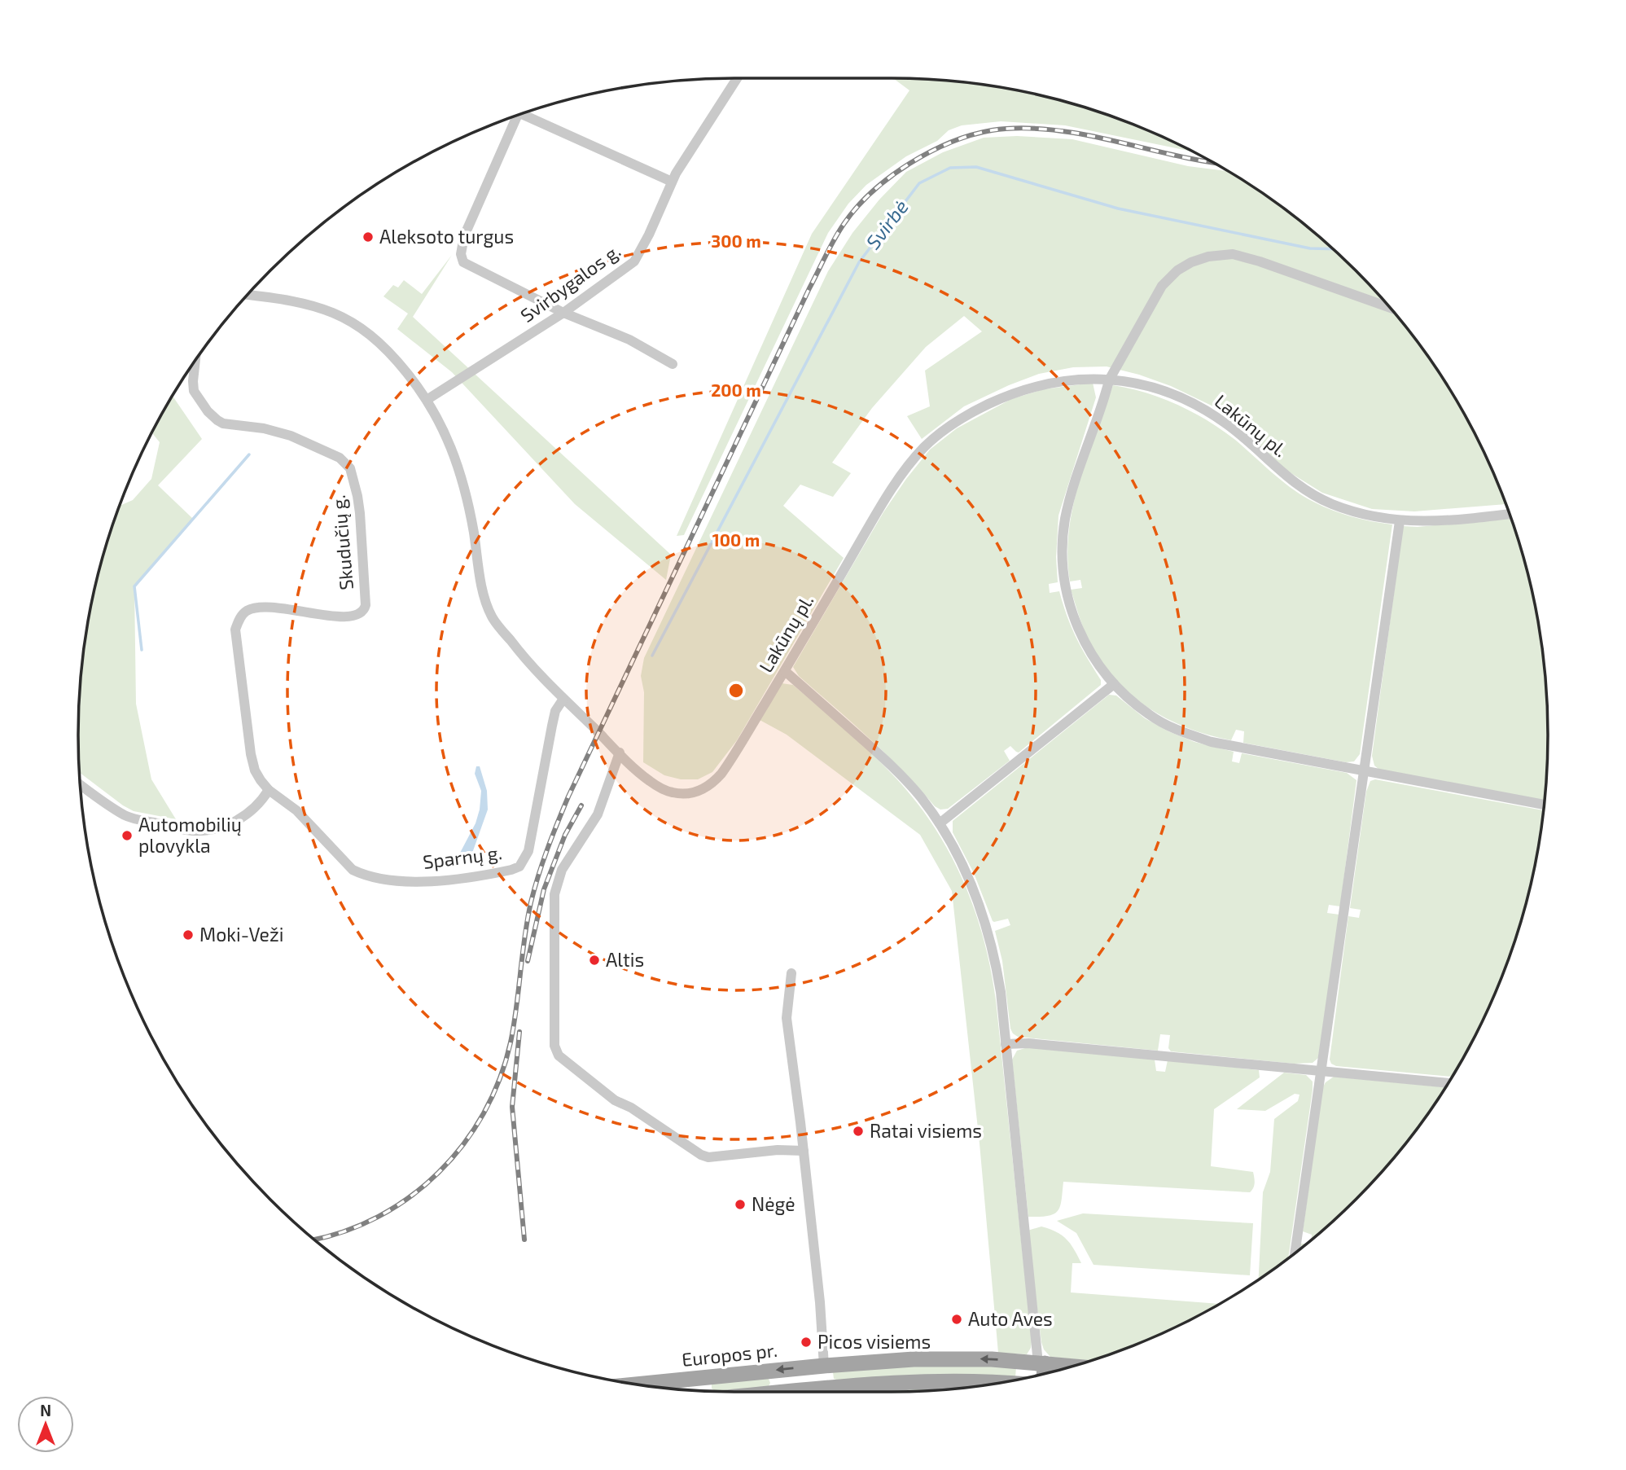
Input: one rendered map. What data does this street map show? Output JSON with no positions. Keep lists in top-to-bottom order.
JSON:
{
  "streets": {
    "main road": ["Europos pr."],
    "street": [
      "Svirbygalos g.",
      "Lakūnų pl.",
      "Skudučių g.",
      "Sparnų g."
    ]
  },
  "crossings": [
    ["Svirbygalos g.", "Lakūnų pl."],
    ["Lakūnų pl.", "Sparnų g."],
    ["Skudučių g.", "Sparnų g."]
  ],
  "water": ["Svirbė"],
  "places": [
    "Aleksoto turgus",
    "Automobilių plovykla",
    "Moki-Veži",
    "Altis",
    "Ratai visiems",
    "Nėgė",
    "Auto Aves",
    "Picos visiems"
  ],
  "north": "top",
  "rings": ["300 m", "200 m", "100 m"]
}
